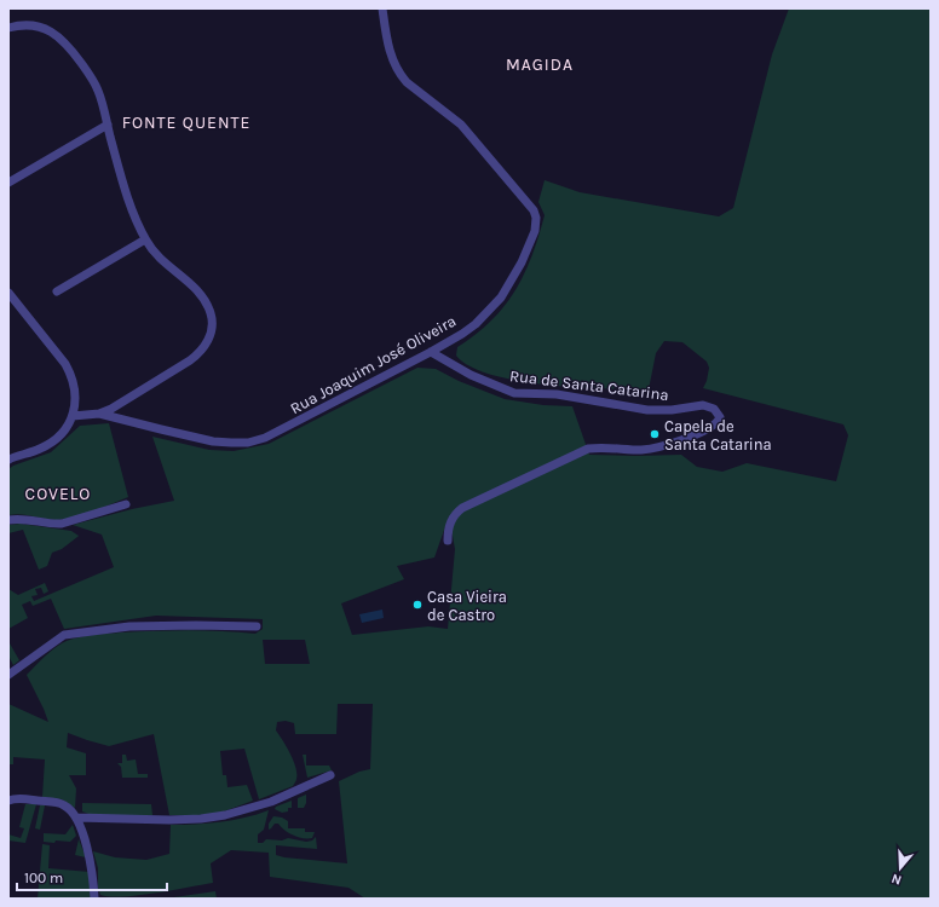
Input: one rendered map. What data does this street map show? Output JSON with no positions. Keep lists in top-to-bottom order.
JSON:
{
  "streets": {
    "street": ["Rua Joaquim José Oliveira", "Rua de Santa Catarina"]
  },
  "crossings": [
    ["Rua Joaquim José Oliveira", "Rua de Santa Catarina"]
  ],
  "districts": ["MAGIDA", "FONTE QUENTE", "COVELO"],
  "places": ["Capela de Santa Catarina", "Casa Vieira de Castro"],
  "scale_bar": "100 m",
  "north": "bottom"
}
